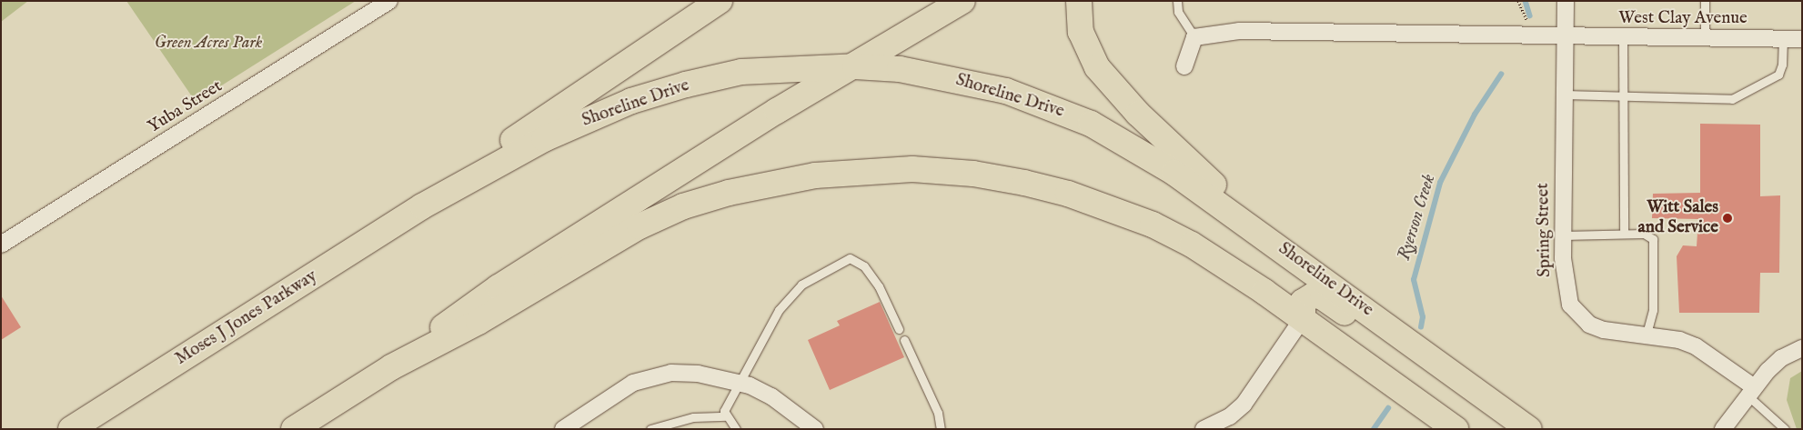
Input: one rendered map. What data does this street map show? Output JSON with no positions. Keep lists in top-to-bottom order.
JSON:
{
  "streets": {
    "highway": ["Shoreline Drive", "Moses J Jones Parkway"],
    "street": ["West Clay Avenue", "Yuba Street", "Spring Street"]
  },
  "crossings": [
    ["West Clay Avenue", "Spring Street"],
    ["Shoreline Drive", "Moses J Jones Parkway"]
  ],
  "water": ["Ryerson Creek"],
  "parks": ["Green Acres Park"],
  "places": ["Witt Sales and Service"]
}
